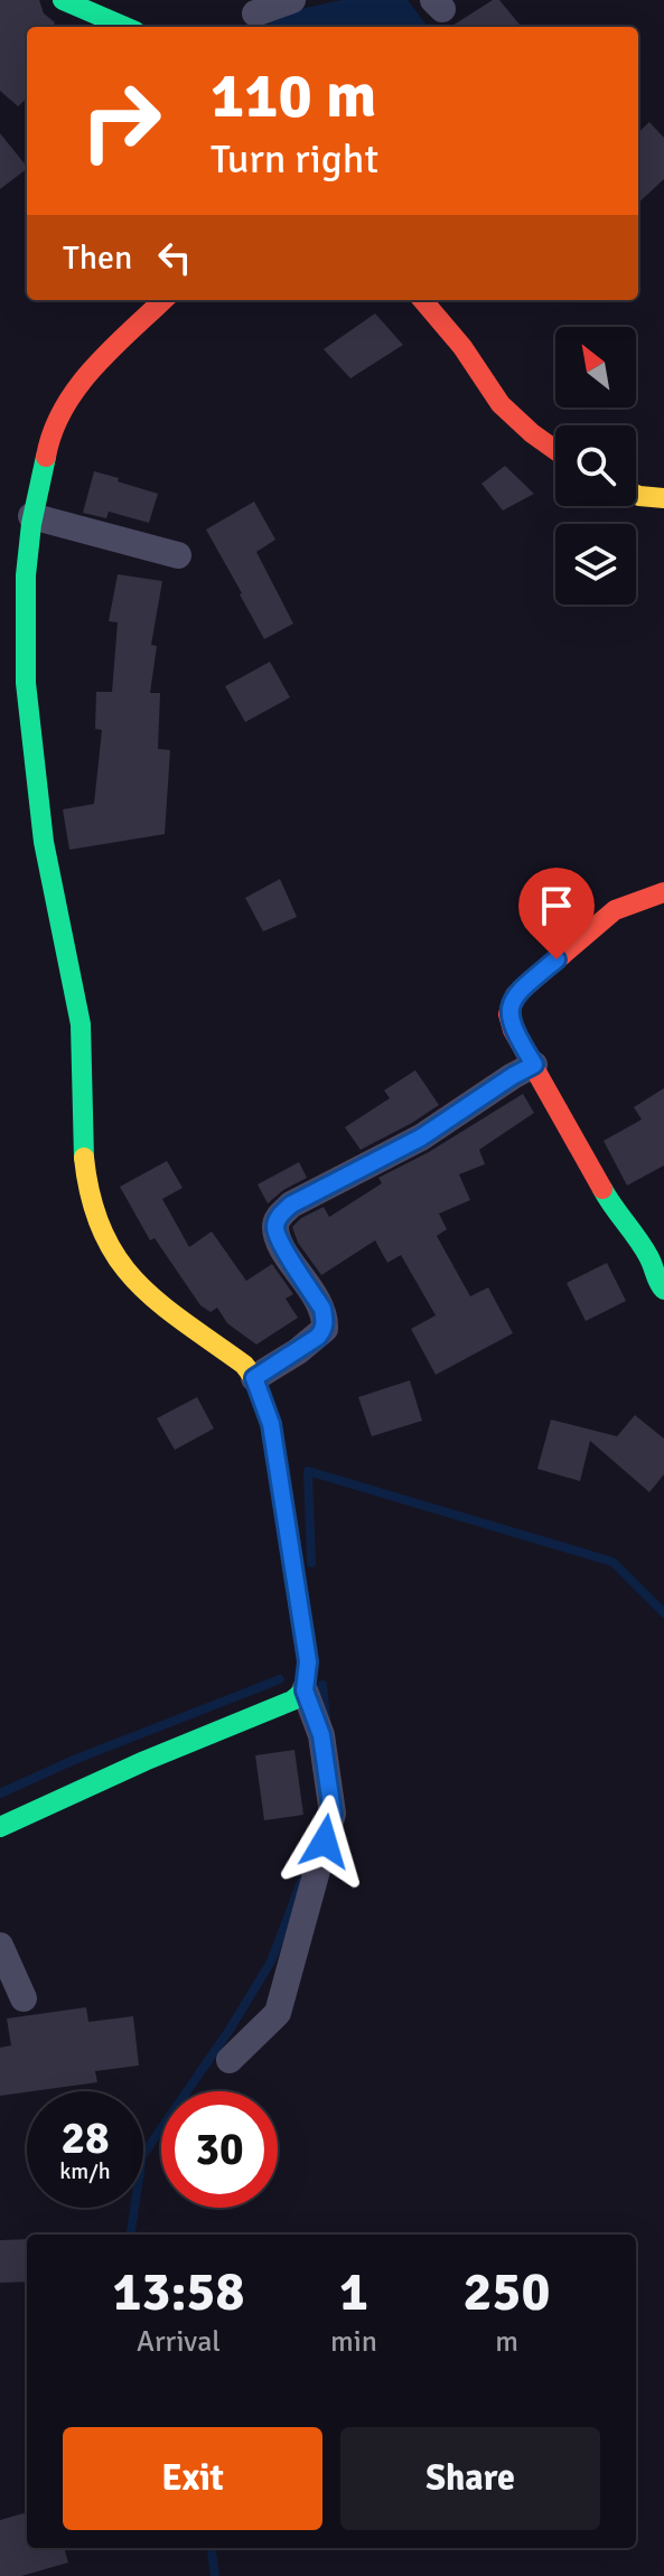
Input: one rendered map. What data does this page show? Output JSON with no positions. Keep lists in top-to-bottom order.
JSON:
{
  "north": "top left",
  "page": {
    "turn": ["110 m", "Turn right"],
    "then": "Then",
    "speed": "28 km/h",
    "limit": "30",
    "eta": [
      "13:58",
      "Arrival",
      "1",
      "min",
      "250",
      "m"
    ],
    "buttons": ["Exit", "Share"]
  }
}
